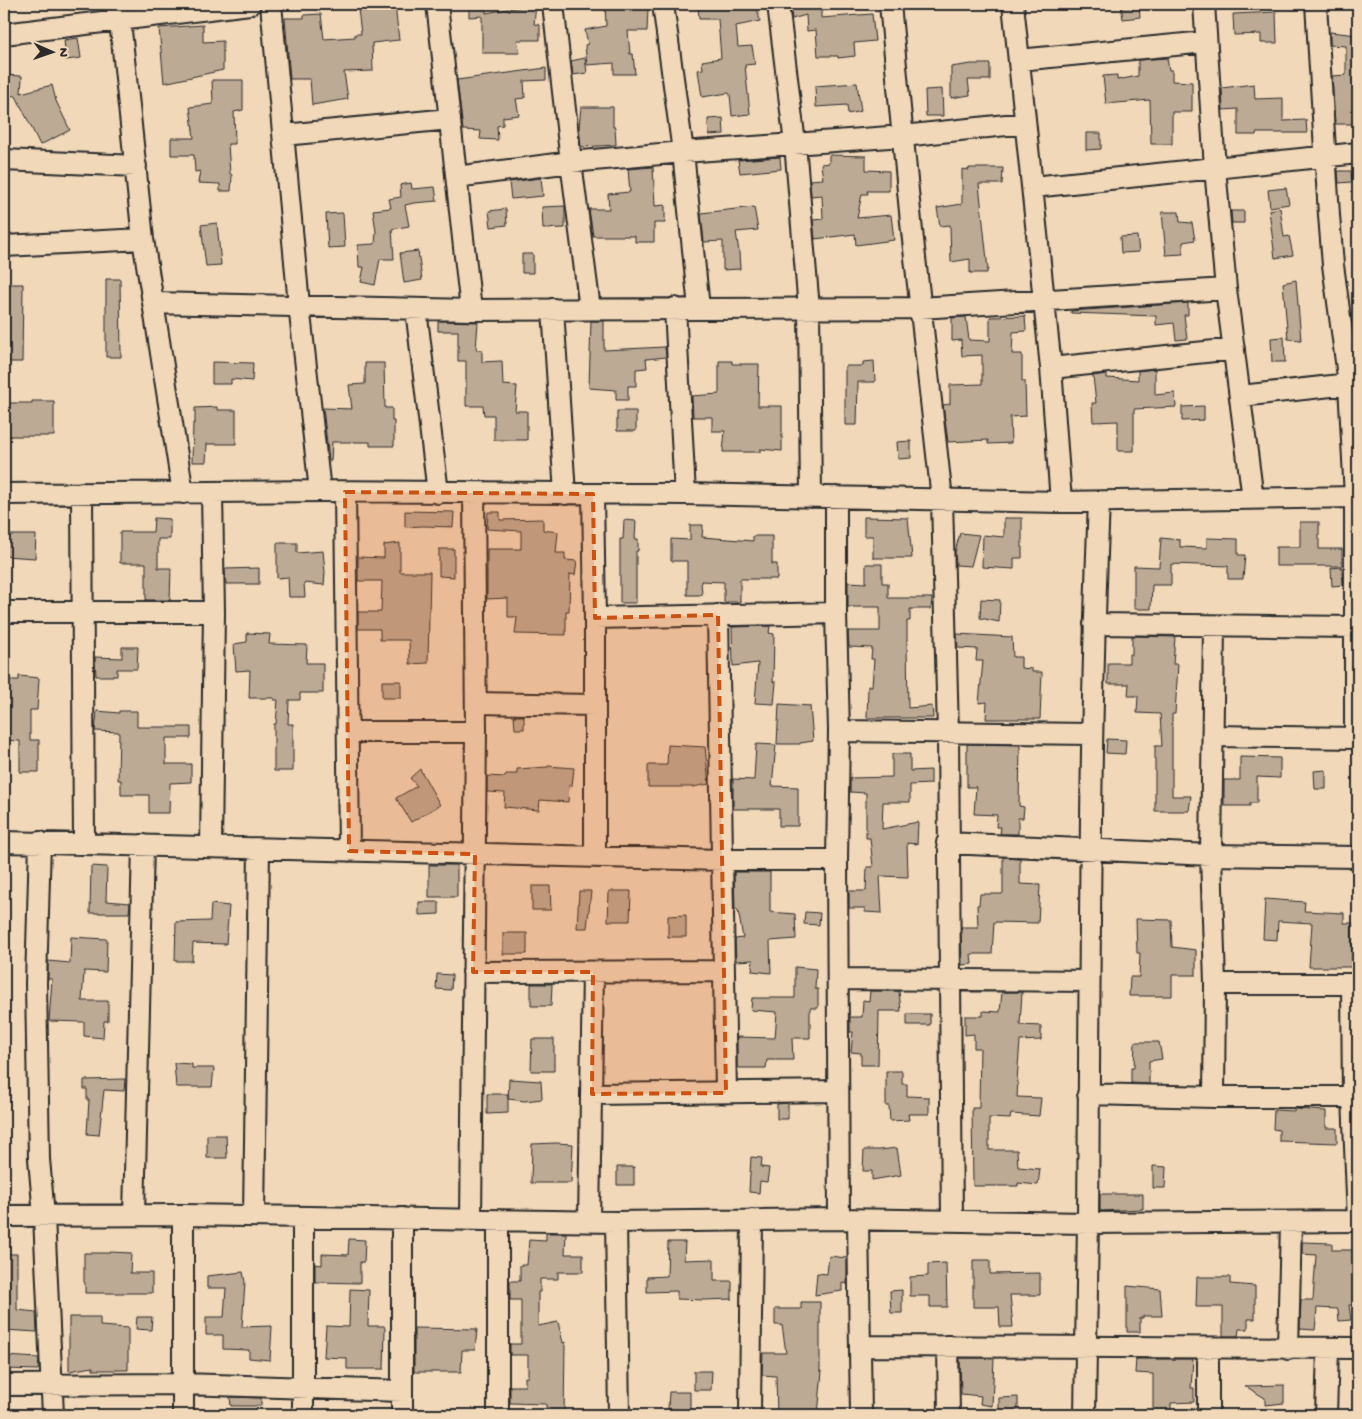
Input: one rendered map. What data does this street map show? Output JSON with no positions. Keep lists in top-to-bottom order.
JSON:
{
  "north": "right"
}
